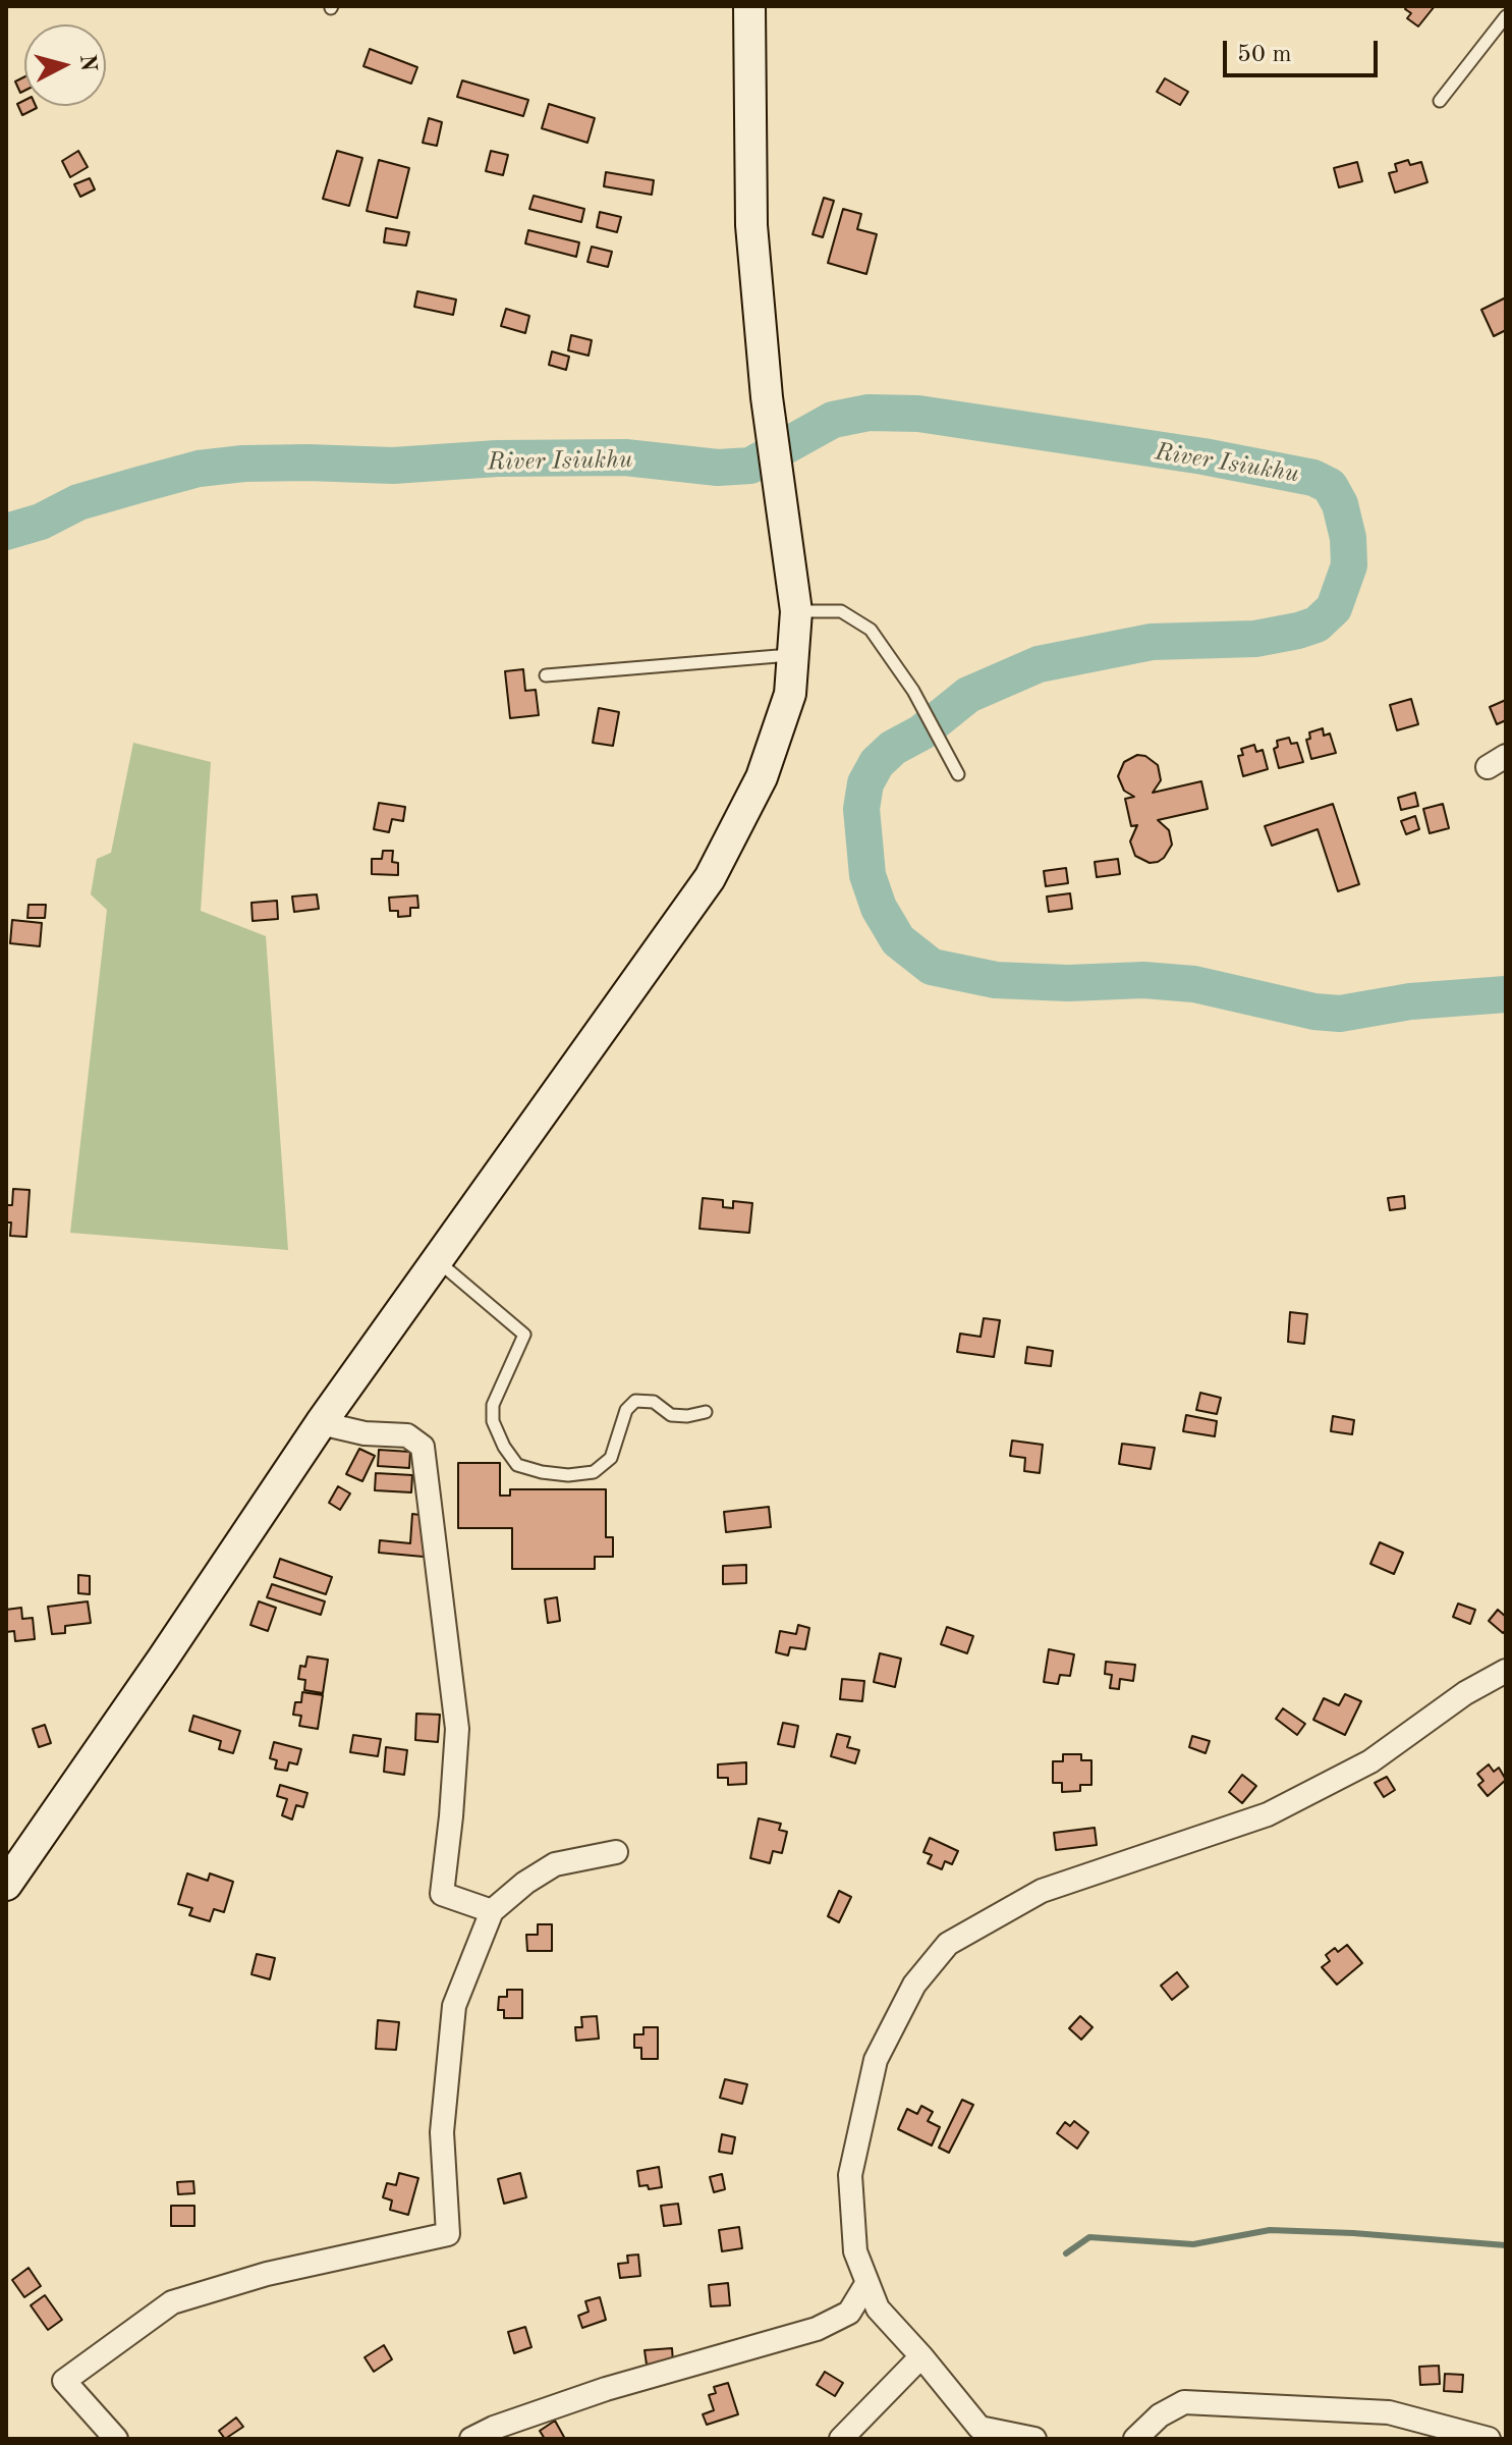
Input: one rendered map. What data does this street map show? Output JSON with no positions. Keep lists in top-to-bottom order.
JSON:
{
  "water": ["River Isiukhu"],
  "scale_bar": "50 m",
  "north": "right"
}
